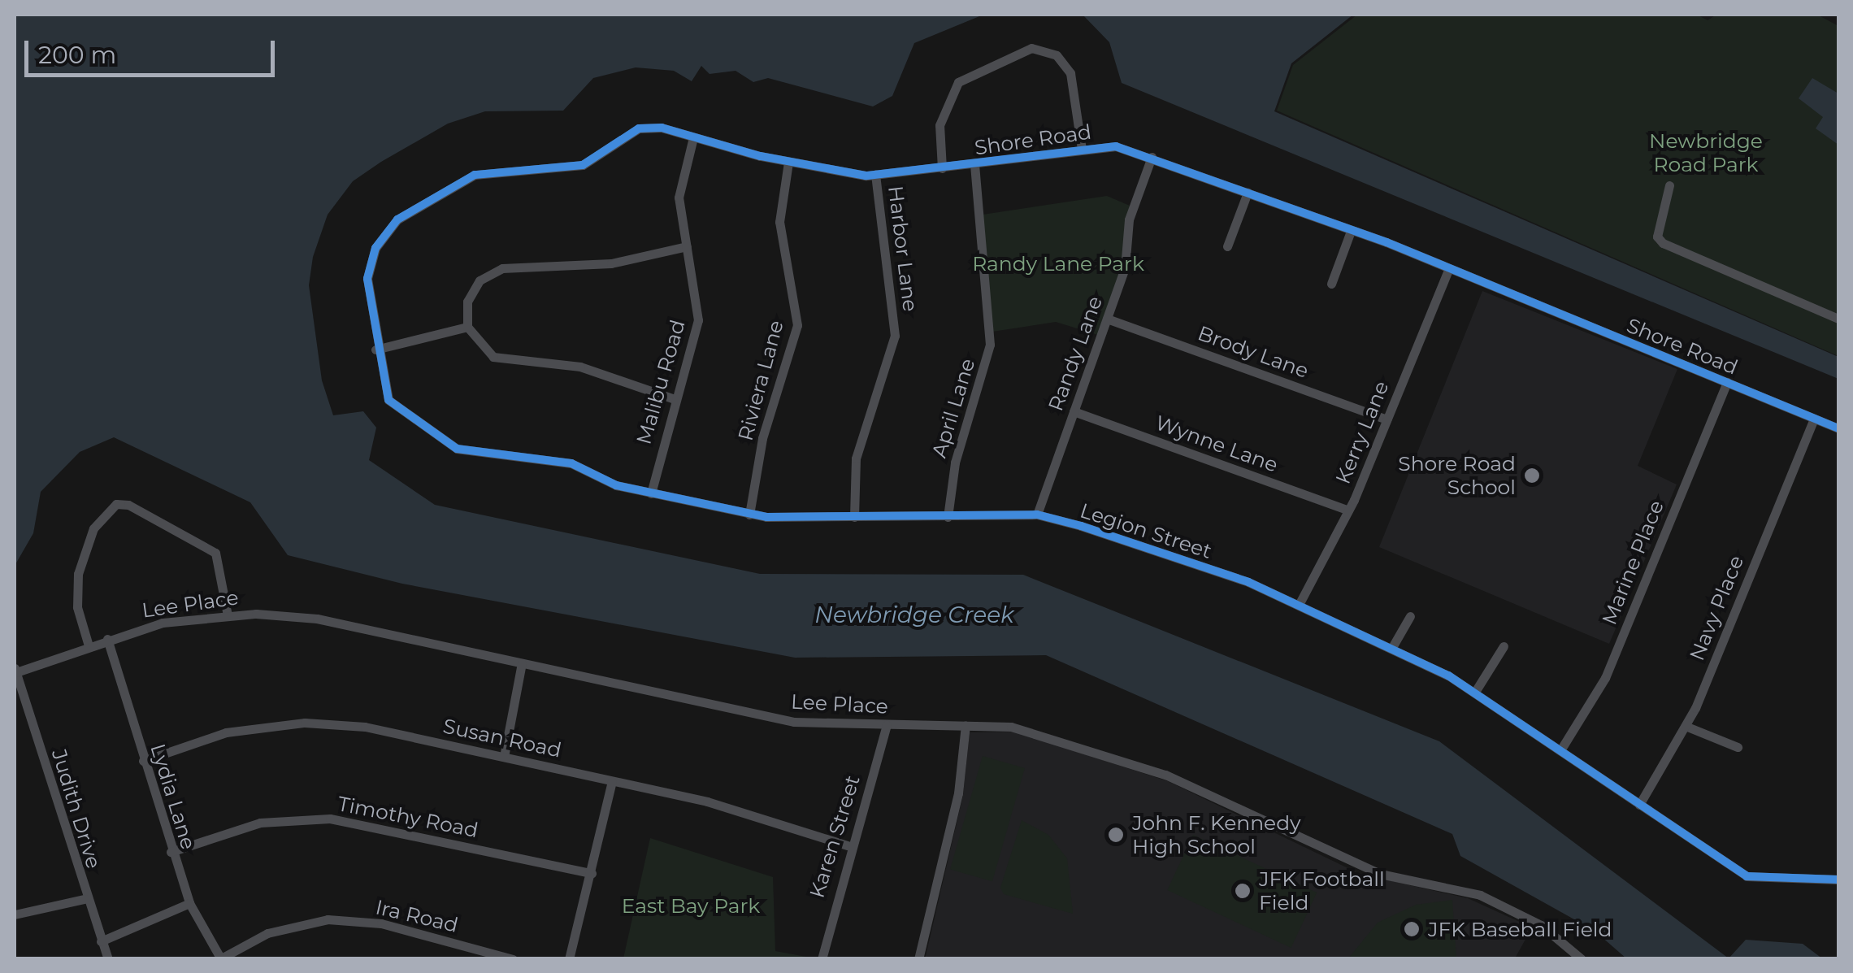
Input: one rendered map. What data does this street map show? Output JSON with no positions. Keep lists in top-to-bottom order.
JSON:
{
  "streets": {
    "street": [
      "Shore Road",
      "Harbor Lane",
      "Brody Lane",
      "Randy Lane",
      "Riviera Lane",
      "Malibu Road",
      "April Lane",
      "Kerry Lane",
      "Wynne Lane",
      "Legion Street",
      "Marine Place",
      "Lee Place",
      "Navy Place",
      "Susan Road",
      "Lydia Lane",
      "Judith Drive",
      "Timothy Road",
      "Karen Street",
      "Ira Road"
    ]
  },
  "crossings": [
    ["Shore Road", "Harbor Lane"],
    ["Shore Road", "Randy Lane"],
    ["Shore Road", "Riviera Lane"],
    ["Shore Road", "Malibu Road"],
    ["Shore Road", "April Lane"],
    ["Shore Road", "Kerry Lane"],
    ["Shore Road", "Legion Street"],
    ["Shore Road", "Marine Place"],
    ["Shore Road", "Navy Place"],
    ["Harbor Lane", "Legion Street"],
    ["Brody Lane", "Randy Lane"],
    ["Brody Lane", "Kerry Lane"],
    ["Randy Lane", "Wynne Lane"],
    ["Randy Lane", "Legion Street"],
    ["Riviera Lane", "Legion Street"],
    ["Malibu Road", "Legion Street"],
    ["April Lane", "Legion Street"],
    ["Kerry Lane", "Wynne Lane"],
    ["Kerry Lane", "Legion Street"],
    ["Legion Street", "Marine Place"],
    ["Legion Street", "Navy Place"],
    ["Lee Place", "Lydia Lane"],
    ["Lee Place", "Judith Drive"],
    ["Lee Place", "Karen Street"],
    ["Susan Road", "Lydia Lane"],
    ["Susan Road", "Karen Street"],
    ["Lydia Lane", "Timothy Road"],
    ["Lydia Lane", "Ira Road"]
  ],
  "water": ["Newbridge Creek"],
  "parks": ["Newbridge Road Park", "Randy Lane Park", "East Bay Park"],
  "places": [
    "Shore Road School",
    "John F. Kennedy High School",
    "JFK Football Field",
    "JFK Baseball Field"
  ],
  "scale_bar": "200 m"
}
